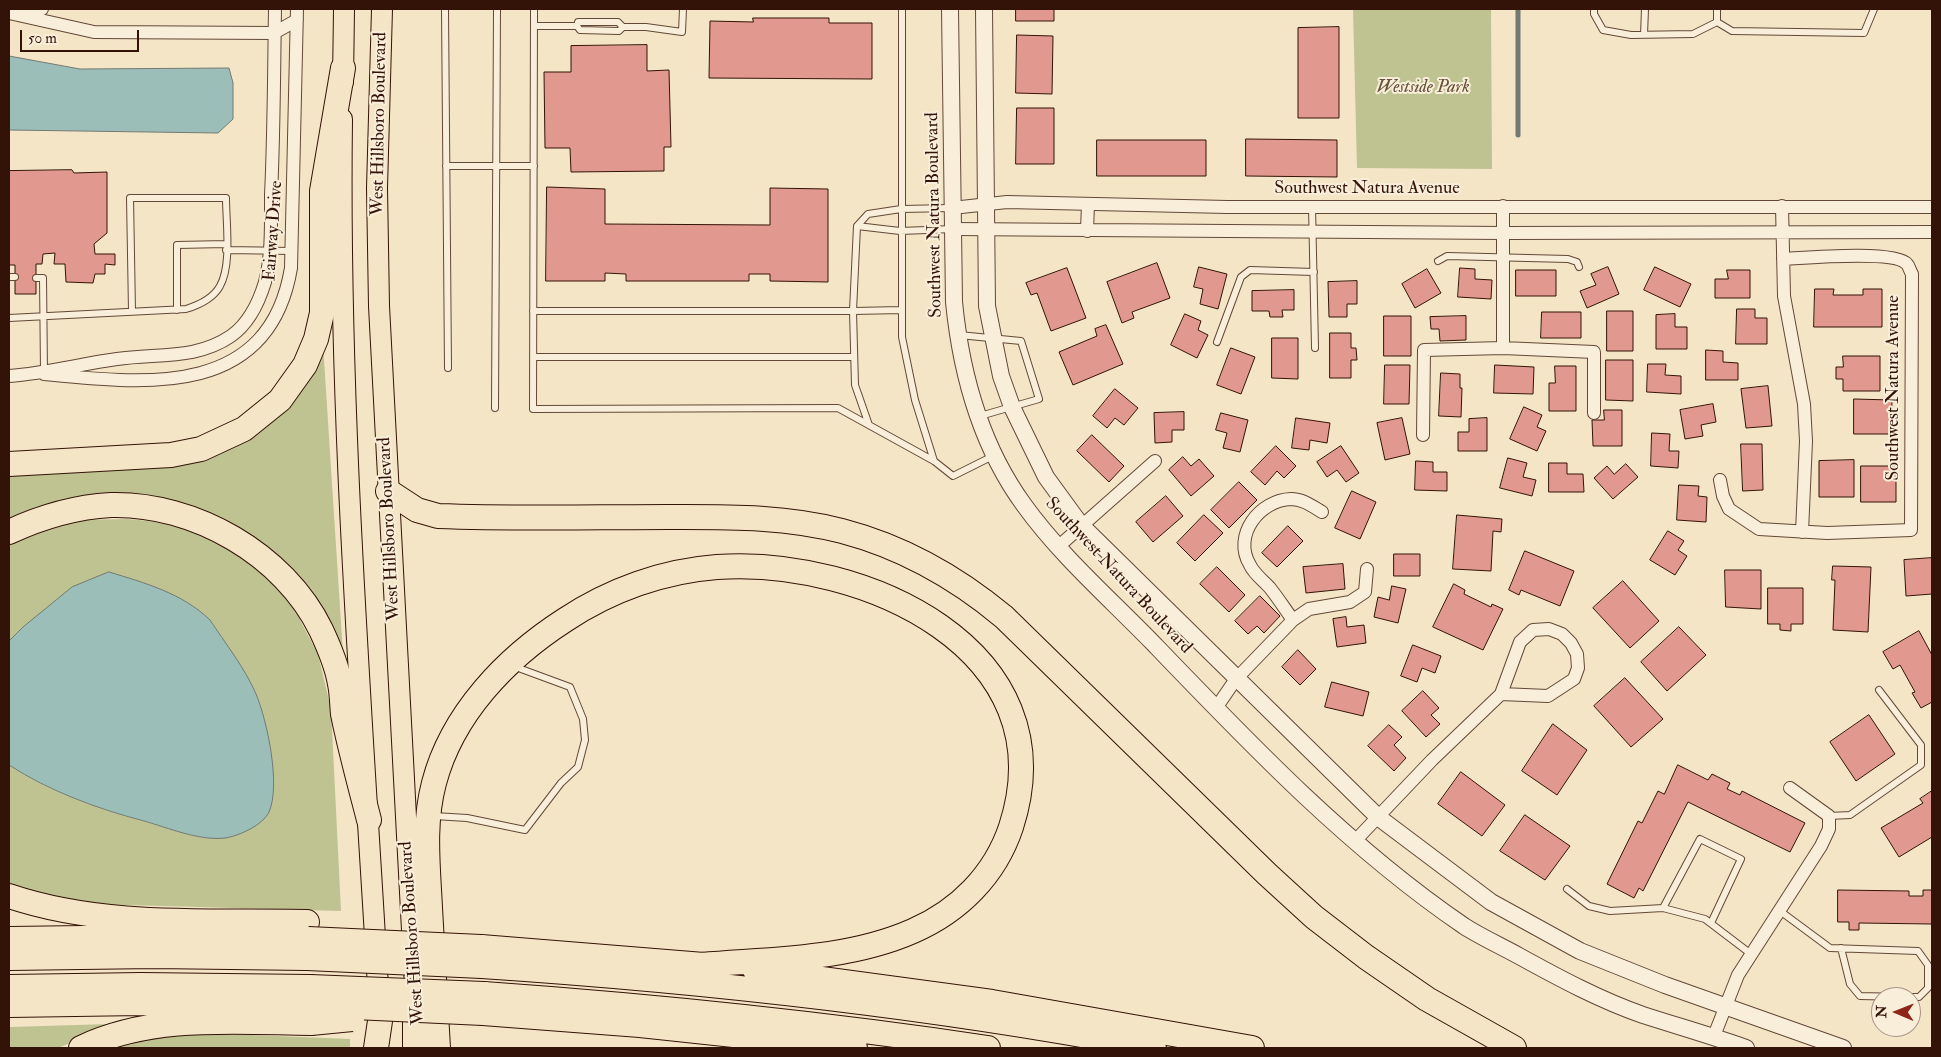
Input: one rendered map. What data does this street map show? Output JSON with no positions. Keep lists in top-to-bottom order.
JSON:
{
  "streets": {
    "main road": ["West Hillsboro Boulevard"],
    "street": ["Southwest Natura Avenue", "Southwest Natura Boulevard", "Fairway Drive"]
  },
  "crossings": [
    ["Southwest Natura Avenue", "Southwest Natura Boulevard"]
  ],
  "parks": ["Westside Park"],
  "scale_bar": "50 m",
  "north": "left"
}
